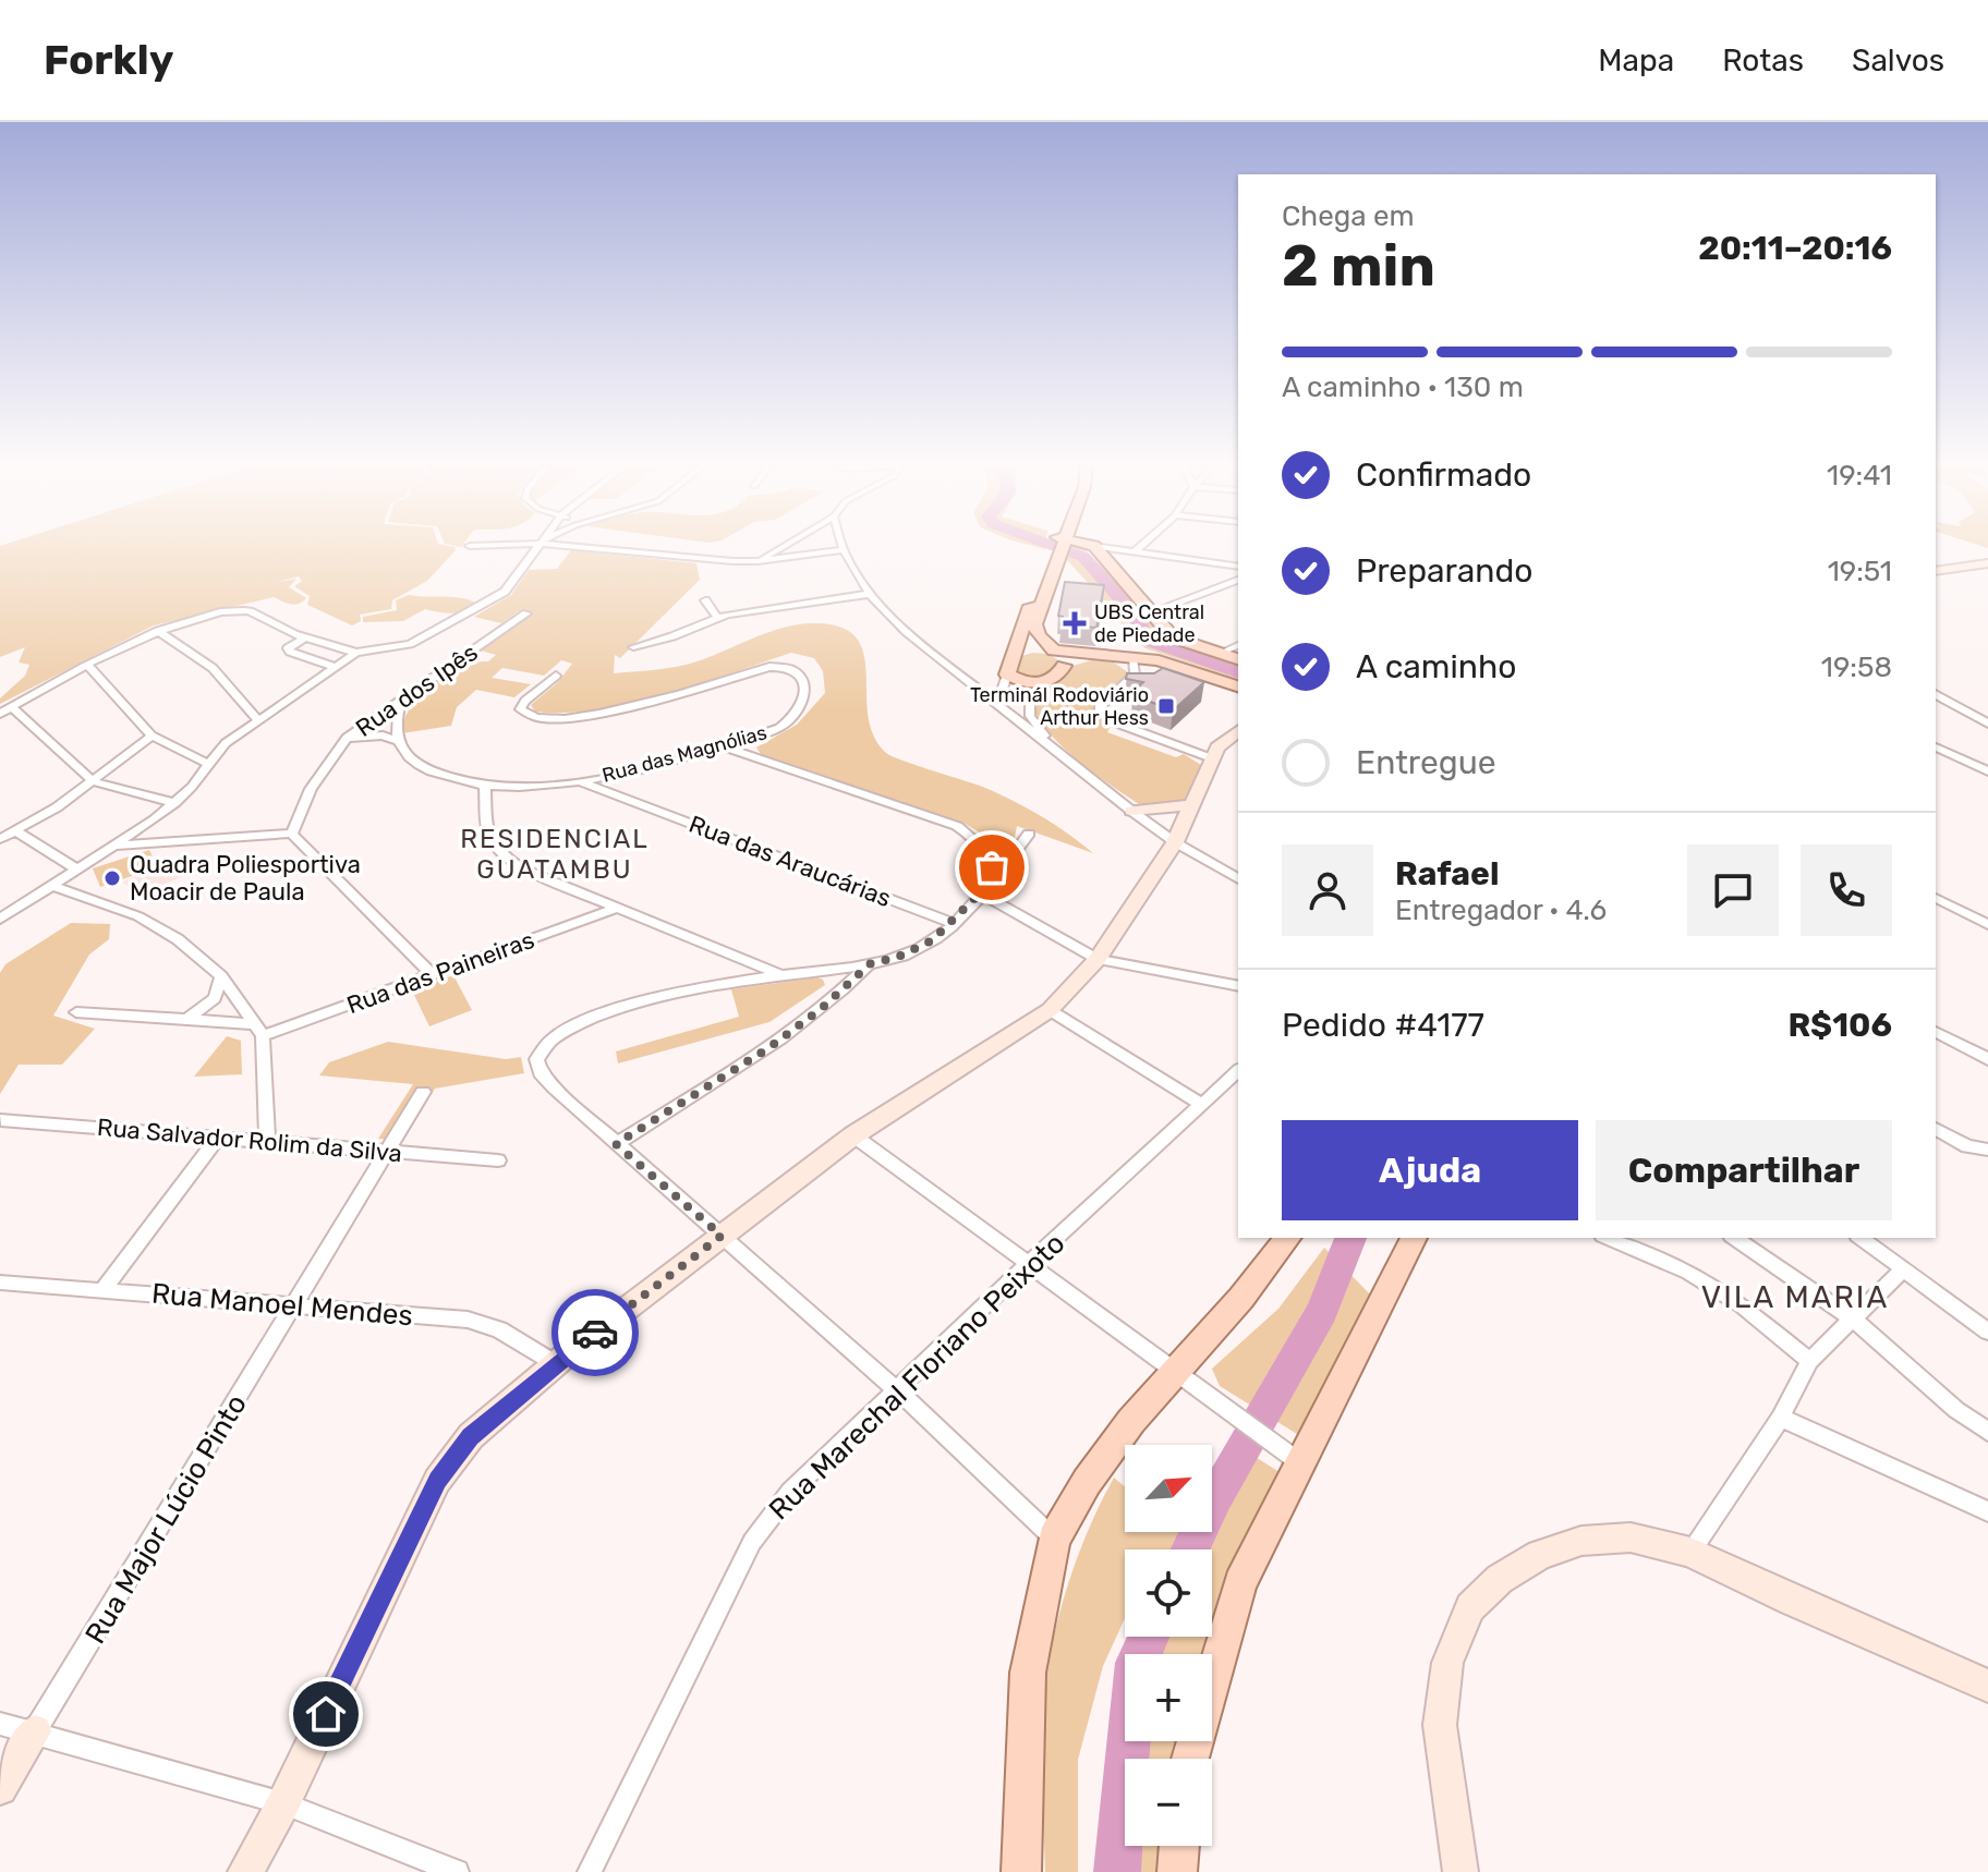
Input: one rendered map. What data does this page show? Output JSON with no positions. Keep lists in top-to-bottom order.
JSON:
{
  "streets": {
    "street": [
      "Rua dos Ipês",
      "Rua das Magnólias",
      "Rua das Araucárias",
      "Rua das Paineiras",
      "Rua Salvador Rolim da Silva",
      "Rua Manoel Mendes",
      "Rua Marechal Floriano Peixoto",
      "Rua Major Lúcio Pinto"
    ]
  },
  "crossings": [
    ["Rua das Magnólias", "Rua das Araucárias"],
    ["Rua Salvador Rolim da Silva", "Rua Major Lúcio Pinto"],
    ["Rua Manoel Mendes", "Rua Major Lúcio Pinto"]
  ],
  "districts": ["RESIDENCIAL GUATAMBU", "VILA MARIA"],
  "places": {
    "health": ["UBS Central de Piedade"],
    "transit": ["Terminál Rodoviário Arthur Hess"],
    "other": ["Quadra Poliesportiva Moacir de Paula"]
  },
  "north": "top right",
  "page": {
    "header": "Forkly",
    "nav": ["Mapa", "Rotas", "Salvos"],
    "heading": ["2 min", "Chega em", "20:11–20:16"],
    "panel": [
      "Rafael",
      "Entregador · 4.6",
      "Pedido #4177",
      "R$106"
    ],
    "bar": "A caminho · 130 m",
    "list": [
      ["Confirmado", "19:41"],
      ["Preparando", "19:51"],
      ["A caminho", "19:58"],
      "Entregue"
    ],
    "buttons": ["Ajuda", "Compartilhar"],
    "map_buttons": ["+", "−"]
  }
}
